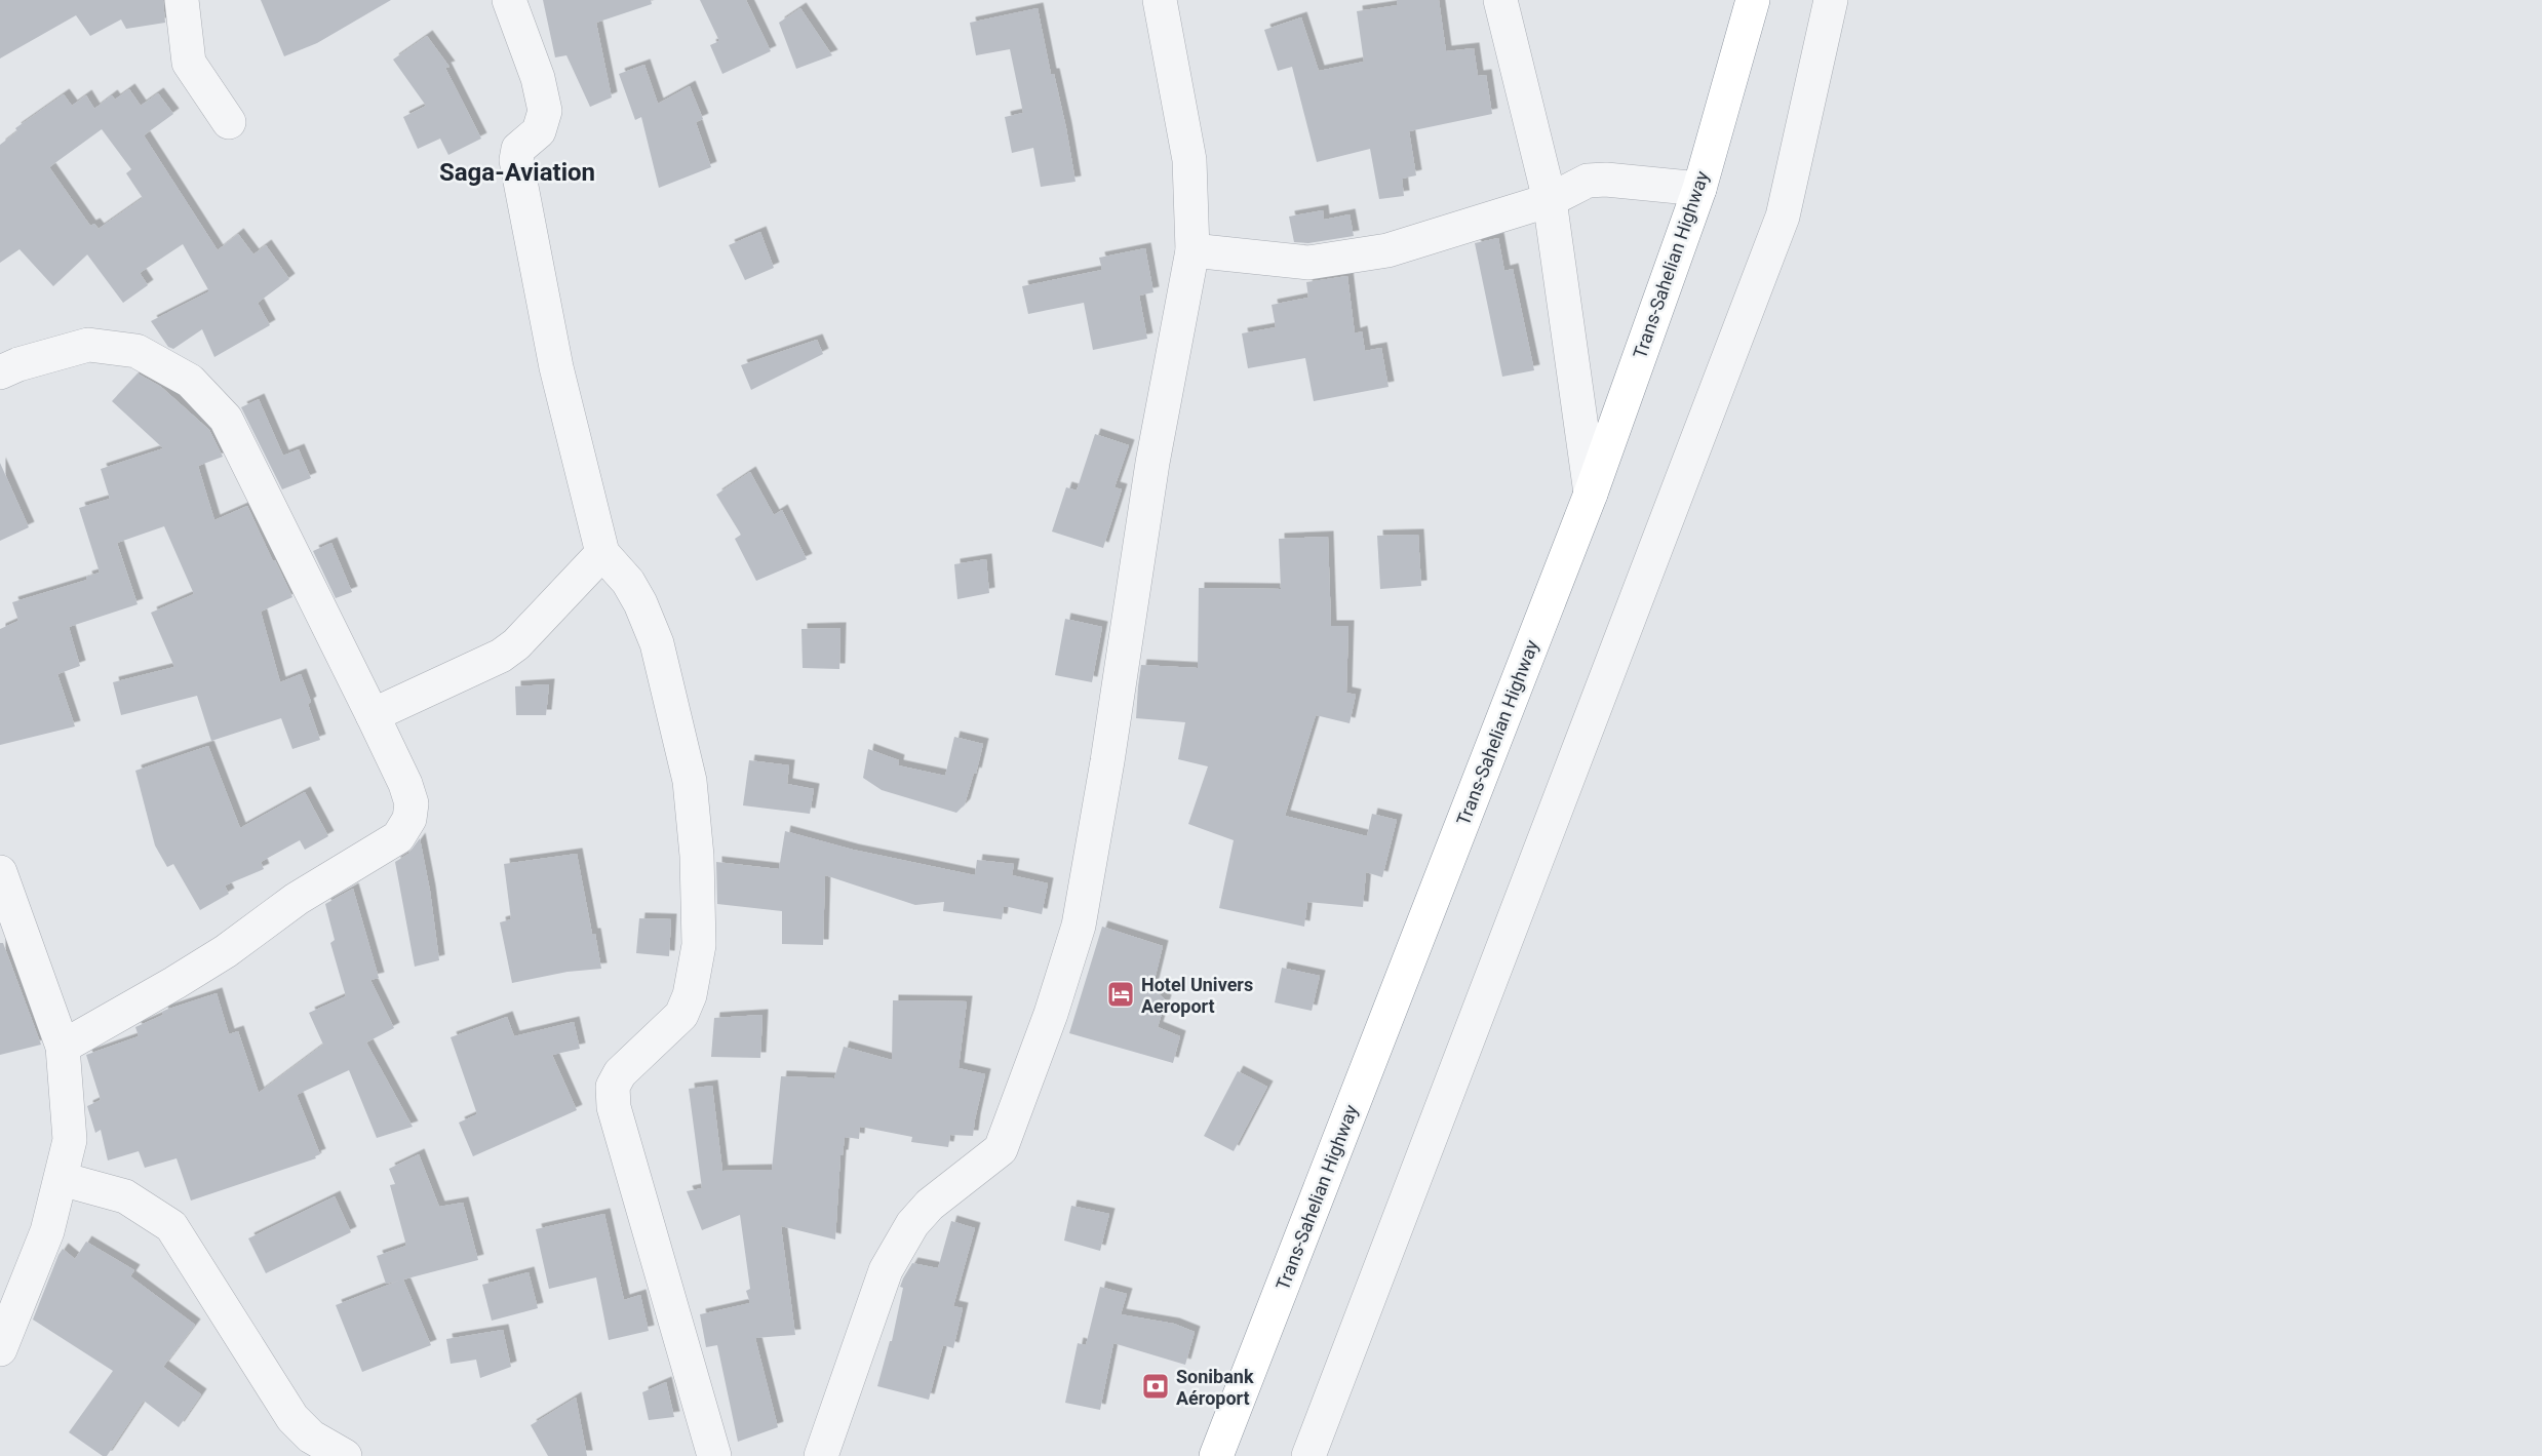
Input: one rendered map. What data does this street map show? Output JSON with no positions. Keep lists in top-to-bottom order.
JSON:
{
  "streets": {
    "highway": ["Trans-Sahelian Highway"]
  },
  "districts": ["Saga-Aviation"],
  "places": {
    "hotel": ["Hotel Univers Aeroport"],
    "bank": ["Sonibank Aéroport"]
  }
}
